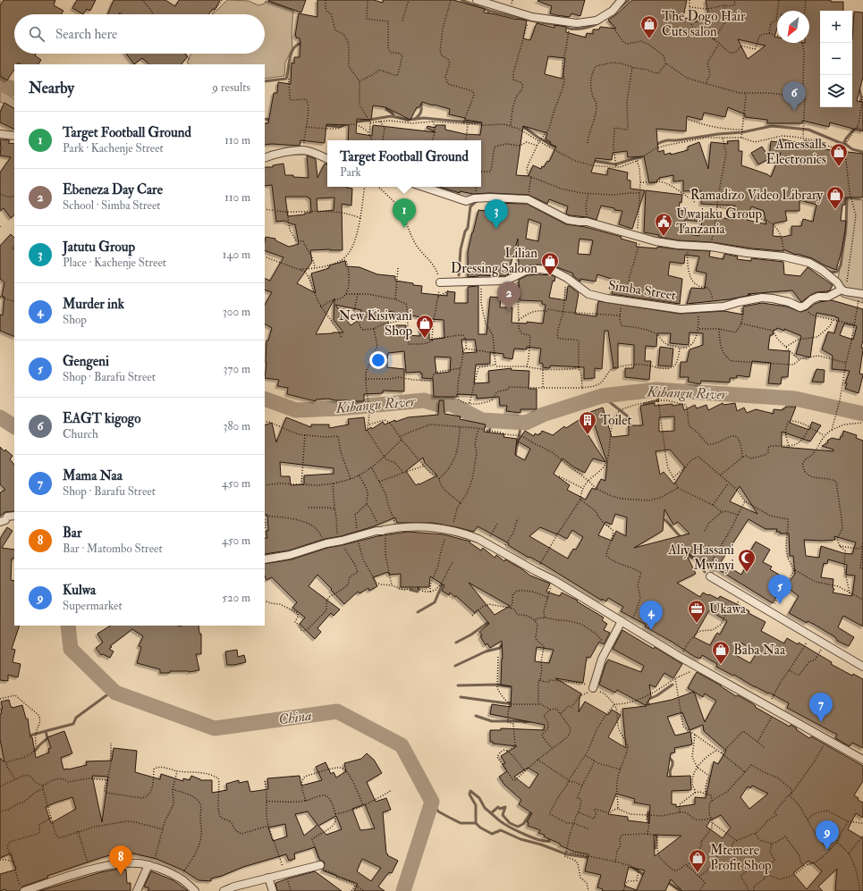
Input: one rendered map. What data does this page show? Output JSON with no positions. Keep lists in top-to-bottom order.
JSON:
{
  "streets": {
    "street": ["Simba Street"]
  },
  "water": ["Kibangu River", "China"],
  "places": {
    "shop": [
      "The Dogo Hair Cuts salon",
      "Amessalls Electronics",
      "Ramadizo Video Library",
      "Lilian Dressing Saloon",
      "New Kisiwani Shop",
      "Baba Naa",
      "Mtemere Profit Shop"
    ],
    "public building": ["Uwajaku Group Tanzania"],
    "building": ["Toilet"],
    "mosque": ["Aliy Hassani Mwinyi"],
    "office": ["Ukawa"]
  },
  "north": "bottom left",
  "page": {
    "map_buttons": ["+", "−"],
    "search": "Search here",
    "heading": ["Nearby", "9 results"],
    "pins": [
      "6",
      "1",
      "3",
      "2",
      "5",
      "4",
      "7",
      "9",
      "8"
    ],
    "list": [
      {
        "mark": "1",
        "name": "Target Football Ground",
        "note": "Park · Kachenje Street",
        "value": "110 m"
      },
      {
        "mark": "2",
        "name": "Ebeneza Day Care",
        "note": "School · Simba Street",
        "value": "110 m"
      },
      {
        "mark": "3",
        "name": "Jatutu Group",
        "note": "Place · Kachenje Street",
        "value": "140 m"
      },
      {
        "mark": "4",
        "name": "Murder ink",
        "note": "Shop",
        "value": "300 m"
      },
      {
        "mark": "5",
        "name": "Gengeni",
        "note": "Shop · Barafu Street",
        "value": "370 m"
      },
      {
        "mark": "6",
        "name": "EAGT kigogo",
        "note": "Church",
        "value": "380 m"
      },
      {
        "mark": "7",
        "name": "Mama Naa",
        "note": "Shop · Barafu Street",
        "value": "450 m"
      },
      {
        "mark": "8",
        "name": "Bar",
        "note": "Bar · Matombo Street",
        "value": "450 m"
      },
      {
        "mark": "9",
        "name": "Kulwa",
        "note": "Supermarket",
        "value": "520 m"
      }
    ],
    "popup": ["Target Football Ground", "Park"]
  }
}
